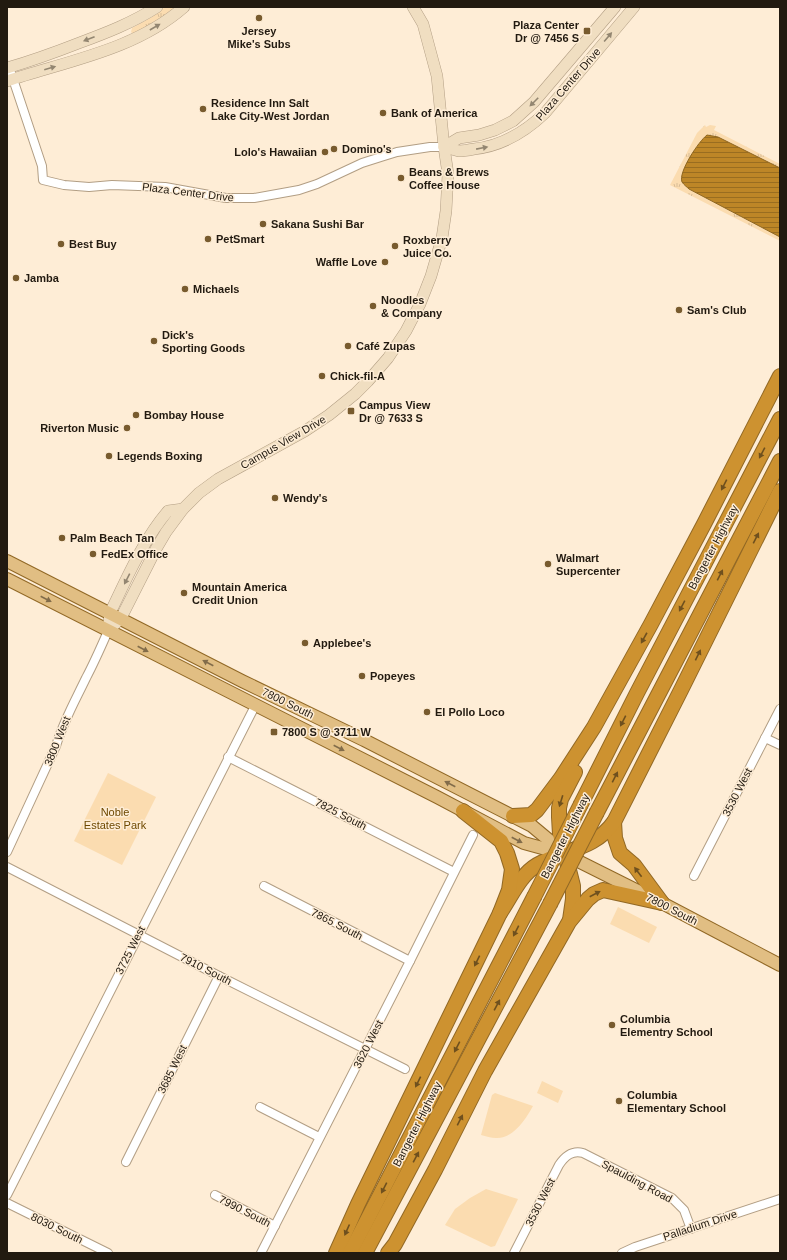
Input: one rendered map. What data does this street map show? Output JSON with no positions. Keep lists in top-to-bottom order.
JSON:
{
  "streets": {
    "highway": ["Bangerter Highway"],
    "main road": ["7800 South"],
    "street": [
      "Plaza Center Drive",
      "Campus View Drive",
      "3800 West",
      "3530 West",
      "7825 South",
      "7865 South",
      "3725 West",
      "7910 South",
      "3620 West",
      "3685 West",
      "Spaulding Road",
      "7990 South",
      "Palladium Drive",
      "8030 South"
    ]
  },
  "crossings": [
    ["Plaza Center Drive", "Campus View Drive"],
    ["Campus View Drive", "7800 South"],
    ["Campus View Drive", "3800 West"],
    ["7800 South", "3800 West"],
    ["7800 South", "3725 West"],
    ["3530 West", "Spaulding Road"],
    ["7825 South", "3725 West"],
    ["7825 South", "3620 West"],
    ["7865 South", "3620 West"],
    ["3725 West", "7910 South"],
    ["7910 South", "3620 West"],
    ["7910 South", "3685 West"],
    ["3620 West", "7990 South"],
    ["Spaulding Road", "Palladium Drive"]
  ],
  "parks": ["Noble Estates Park"],
  "places": {
    "other": [
      "Jersey Mike's Subs",
      "Residence Inn Salt Lake City-West Jordan",
      "Bank of America",
      "Domino's",
      "Lolo's Hawaiian",
      "Beans & Brews Coffee House",
      "Sakana Sushi Bar",
      "PetSmart",
      "Best Buy",
      "Roxberry Juice Co.",
      "Waffle Love",
      "Jamba",
      "Michaels",
      "Noodles & Company",
      "Sam's Club",
      "Dick's Sporting Goods",
      "Café Zupas",
      "Chick-fil-A",
      "Bombay House",
      "Riverton Music",
      "Legends Boxing",
      "Wendy's",
      "Palm Beach Tan",
      "FedEx Office",
      "Walmart Supercenter",
      "Mountain America Credit Union",
      "Applebee's",
      "Popeyes",
      "El Pollo Loco",
      "Columbia Elementry School",
      "Columbia Elementary School"
    ],
    "transit": ["Plaza Center Dr @ 7456 S", "Campus View Dr @ 7633 S", "7800 S @ 3711 W"]
  }
}
